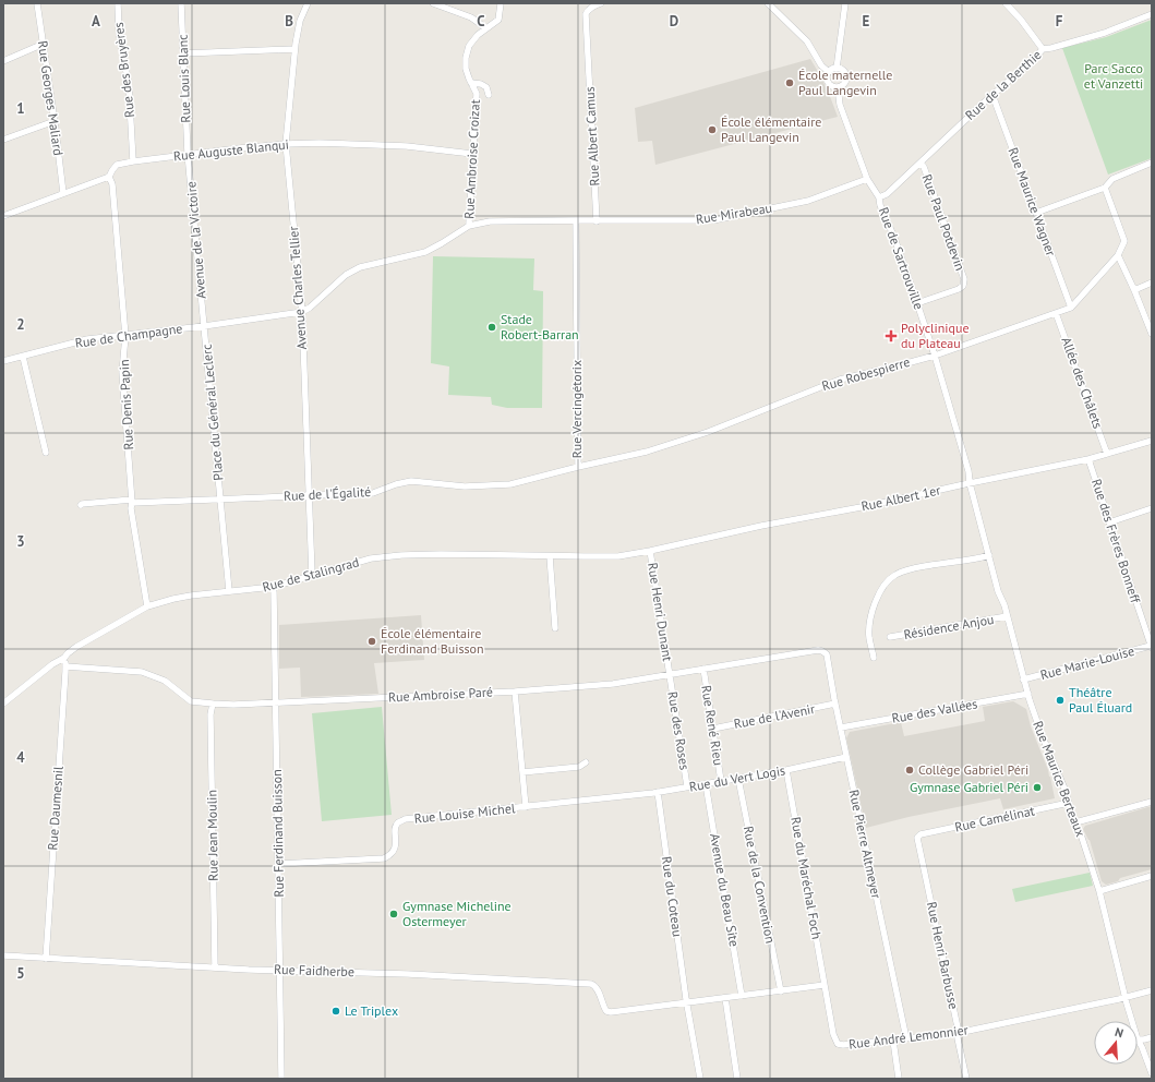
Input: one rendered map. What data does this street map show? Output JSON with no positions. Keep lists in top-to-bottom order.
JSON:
{
  "streets": {
    "street": [
      "Rue des Bruyères",
      "Rue Louis Blanc",
      "Rue de la Berthie",
      "Rue Georges Maliard",
      "Rue Albert Camus",
      "Rue Auguste Blanqui",
      "Rue Ambroise Croizat",
      "Rue Maurice Wagner",
      "Rue Mirabeau",
      "Rue Paul Potdevin",
      "Avenue de la Victoire",
      "Rue de Sartrouville",
      "Avenue Charles Tellier",
      "Rue de Champagne",
      "Rue Robespierre",
      "Allée des Châlets",
      "Rue Denis Papin",
      "Rue Vercingétorix",
      "Place du Général Leclerc",
      "Rue de l'Égalité",
      "Rue Albert 1er",
      "Rue des Frères Bonneff",
      "Rue de Stalingrad",
      "Rue Henri Dunant",
      "Résidence Anjou",
      "Rue Marie-Louise",
      "Rue Ambroise Paré",
      "Rue des Vallées",
      "Rue de l'Avenir",
      "Rue René Rieu",
      "Rue des Roses",
      "Rue du Vert Logis",
      "Rue Maurice Berteaux",
      "Rue Daumesnil",
      "Rue Louise Michel",
      "Rue Camélinat",
      "Rue Ferdinand Buisson",
      "Rue Jean Moulin",
      "Rue Pierre Altmeyer",
      "Rue du Maréchal Foch",
      "Rue de la Convention",
      "Avenue du Beau Site",
      "Rue du Coteau",
      "Rue Henri Barbusse",
      "Rue Faidherbe",
      "Rue André Lemonnier"
    ]
  },
  "crossings": [
    ["Rue des Bruyères", "Rue Auguste Blanqui"],
    ["Rue Louis Blanc", "Rue Auguste Blanqui"],
    ["Rue Louis Blanc", "Avenue de la Victoire"],
    ["Rue de la Berthie", "Rue Maurice Wagner"],
    ["Rue de la Berthie", "Rue Paul Potdevin"],
    ["Rue de la Berthie", "Rue de Sartrouville"],
    ["Rue Georges Maliard", "Rue Auguste Blanqui"],
    ["Rue Albert Camus", "Rue Mirabeau"],
    ["Rue Auguste Blanqui", "Rue Ambroise Croizat"],
    ["Rue Auguste Blanqui", "Avenue de la Victoire"],
    ["Rue Auguste Blanqui", "Avenue Charles Tellier"],
    ["Rue Auguste Blanqui", "Rue Denis Papin"],
    ["Rue Ambroise Croizat", "Rue Mirabeau"],
    ["Rue Maurice Wagner", "Rue Robespierre"],
    ["Rue Mirabeau", "Rue de Sartrouville"],
    ["Rue Mirabeau", "Rue Vercingétorix"],
    ["Rue Paul Potdevin", "Rue de Sartrouville"],
    ["Avenue de la Victoire", "Rue de Champagne"],
    ["Avenue de la Victoire", "Place du Général Leclerc"],
    ["Rue de Sartrouville", "Rue Robespierre"],
    ["Rue de Sartrouville", "Rue Albert 1er"],
    ["Rue de Sartrouville", "Rue Maurice Berteaux"],
    ["Avenue Charles Tellier", "Rue de Champagne"],
    ["Avenue Charles Tellier", "Rue de l'Égalité"],
    ["Avenue Charles Tellier", "Rue de Stalingrad"],
    ["Rue de Champagne", "Rue Denis Papin"],
    ["Rue de Champagne", "Place du Général Leclerc"],
    ["Rue Robespierre", "Allée des Châlets"],
    ["Rue Robespierre", "Rue de l'Égalité"],
    ["Allée des Châlets", "Rue Albert 1er"],
    ["Rue Denis Papin", "Rue de l'Égalité"],
    ["Rue Denis Papin", "Rue de Stalingrad"],
    ["Rue Vercingétorix", "Rue de l'Égalité"],
    ["Place du Général Leclerc", "Rue de l'Égalité"],
    ["Rue Albert 1er", "Rue des Frères Bonneff"],
    ["Rue Albert 1er", "Rue de Stalingrad"],
    ["Rue Albert 1er", "Rue Henri Dunant"],
    ["Rue Albert 1er", "Rue Maurice Berteaux"],
    ["Rue des Frères Bonneff", "Rue Marie-Louise"],
    ["Rue de Stalingrad", "Rue Henri Dunant"],
    ["Rue de Stalingrad", "Rue Daumesnil"],
    ["Rue de Stalingrad", "Rue Ferdinand Buisson"],
    ["Rue Henri Dunant", "Rue Ambroise Paré"],
    ["Rue Henri Dunant", "Rue des Roses"],
    ["Résidence Anjou", "Rue Maurice Berteaux"],
    ["Rue Marie-Louise", "Rue Maurice Berteaux"],
    ["Rue Ambroise Paré", "Rue René Rieu"],
    ["Rue Ambroise Paré", "Rue des Roses"],
    ["Rue Ambroise Paré", "Rue Daumesnil"],
    ["Rue Ambroise Paré", "Rue Ferdinand Buisson"],
    ["Rue Ambroise Paré", "Rue Jean Moulin"],
    ["Rue Ambroise Paré", "Rue Pierre Altmeyer"],
    ["Rue des Vallées", "Rue Maurice Berteaux"],
    ["Rue des Vallées", "Rue Pierre Altmeyer"],
    ["Rue de l'Avenir", "Rue René Rieu"],
    ["Rue de l'Avenir", "Rue Pierre Altmeyer"],
    ["Rue René Rieu", "Rue du Vert Logis"],
    ["Rue des Roses", "Rue du Vert Logis"],
    ["Rue du Vert Logis", "Rue Louise Michel"],
    ["Rue du Vert Logis", "Rue Pierre Altmeyer"],
    ["Rue du Vert Logis", "Rue du Maréchal Foch"],
    ["Rue du Vert Logis", "Rue de la Convention"],
    ["Rue du Vert Logis", "Avenue du Beau Site"],
    ["Rue du Vert Logis", "Rue du Coteau"],
    ["Rue Maurice Berteaux", "Rue Camélinat"],
    ["Rue Maurice Berteaux", "Rue André Lemonnier"],
    ["Rue Daumesnil", "Rue Faidherbe"],
    ["Rue Louise Michel", "Rue Ferdinand Buisson"],
    ["Rue Camélinat", "Rue Henri Barbusse"],
    ["Rue Ferdinand Buisson", "Rue Faidherbe"],
    ["Rue Jean Moulin", "Rue Faidherbe"],
    ["Rue Pierre Altmeyer", "Rue André Lemonnier"],
    ["Rue du Maréchal Foch", "Rue André Lemonnier"],
    ["Rue du Coteau", "Rue Faidherbe"],
    ["Rue Henri Barbusse", "Rue André Lemonnier"]
  ],
  "parks": ["Parc Sacco et Vanzetti"],
  "places": {
    "other": [
      "École maternelle Paul Langevin",
      "École élémentaire Paul Langevin",
      "Stade Robert-Barran",
      "École élémentaire Ferdinand Buisson",
      "Théâtre Paul Éluard",
      "Collège Gabriel Péri",
      "Gymnase Gabriel Péri",
      "Gymnase Micheline Ostermeyer",
      "Le Triplex"
    ],
    "health": ["Polyclinique du Plateau"]
  },
  "north": "top",
  "grid": {
    "columns": [
      "A",
      "B",
      "C",
      "D",
      "E",
      "F"
    ],
    "rows": [
      "1",
      "2",
      "3",
      "4",
      "5"
    ]
  }
}
